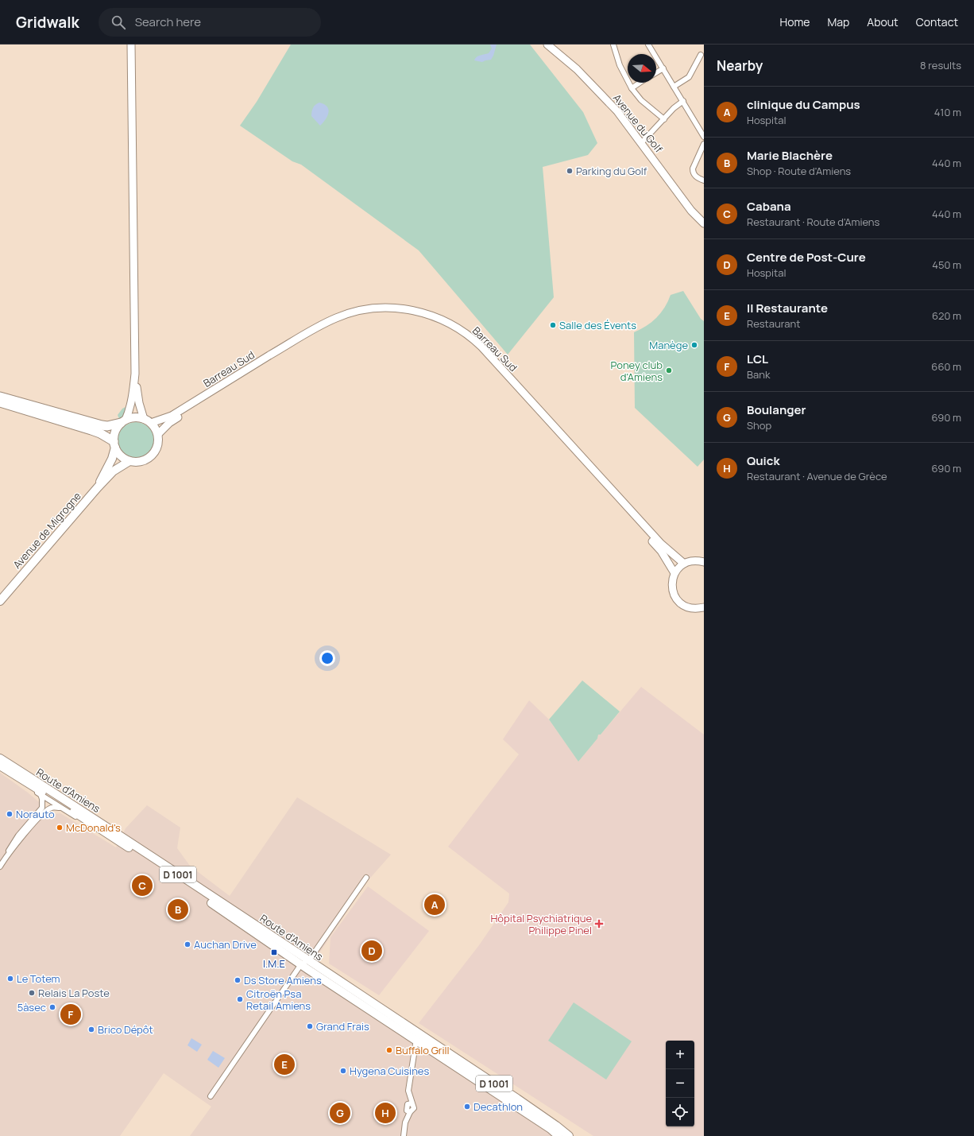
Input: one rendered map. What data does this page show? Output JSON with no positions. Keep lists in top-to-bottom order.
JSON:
{
  "streets": {
    "main road": [
      "Avenue du Golf",
      "Barreau Sud",
      "Avenue de Migrogne",
      "Route d'Amiens",
      "D 1001"
    ]
  },
  "crossings": [
    ["Barreau Sud", "Avenue de Migrogne"]
  ],
  "places": {
    "other": [
      "Parking du Golf",
      "Salle des Évents",
      "Manège",
      "Poney club d'Amiens",
      "Norauto",
      "McDonald's",
      "Auchan Drive",
      "Le Totem",
      "Ds Store Amiens",
      "Relais La Poste",
      "Citroën Psa Retail Amiens",
      "5àsec",
      "Grand Frais",
      "Brico Dépôt",
      "Buffalo Grill",
      "Hygena Cuisines",
      "Decathlon"
    ],
    "health": ["Hôpital Psychiatrique Philippe Pinel"],
    "transit": ["I.M.E"]
  },
  "north": "right",
  "page": {
    "header": "Gridwalk",
    "search": "Search here",
    "nav": [
      "Home",
      "Map",
      "About",
      "Contact"
    ],
    "heading": ["Nearby", "8 results"],
    "list": [
      {
        "mark": "A",
        "name": "clinique du Campus",
        "note": "Hospital",
        "value": "410 m"
      },
      {
        "mark": "B",
        "name": "Marie Blachère",
        "note": "Shop · Route d'Amiens",
        "value": "440 m"
      },
      {
        "mark": "C",
        "name": "Cabana",
        "note": "Restaurant · Route d'Amiens",
        "value": "440 m"
      },
      {
        "mark": "D",
        "name": "Centre de Post-Cure",
        "note": "Hospital",
        "value": "450 m"
      },
      {
        "mark": "E",
        "name": "Il Restaurante",
        "note": "Restaurant",
        "value": "620 m"
      },
      {
        "mark": "F",
        "name": "LCL",
        "note": "Bank",
        "value": "660 m"
      },
      {
        "mark": "G",
        "name": "Boulanger",
        "note": "Shop",
        "value": "690 m"
      },
      {
        "mark": "H",
        "name": "Quick",
        "note": "Restaurant · Avenue de Grèce",
        "value": "690 m"
      }
    ],
    "pins": [
      "C",
      "A",
      "B",
      "D",
      "F",
      "E",
      "G",
      "H"
    ],
    "map_buttons": ["+", "−"]
  }
}
